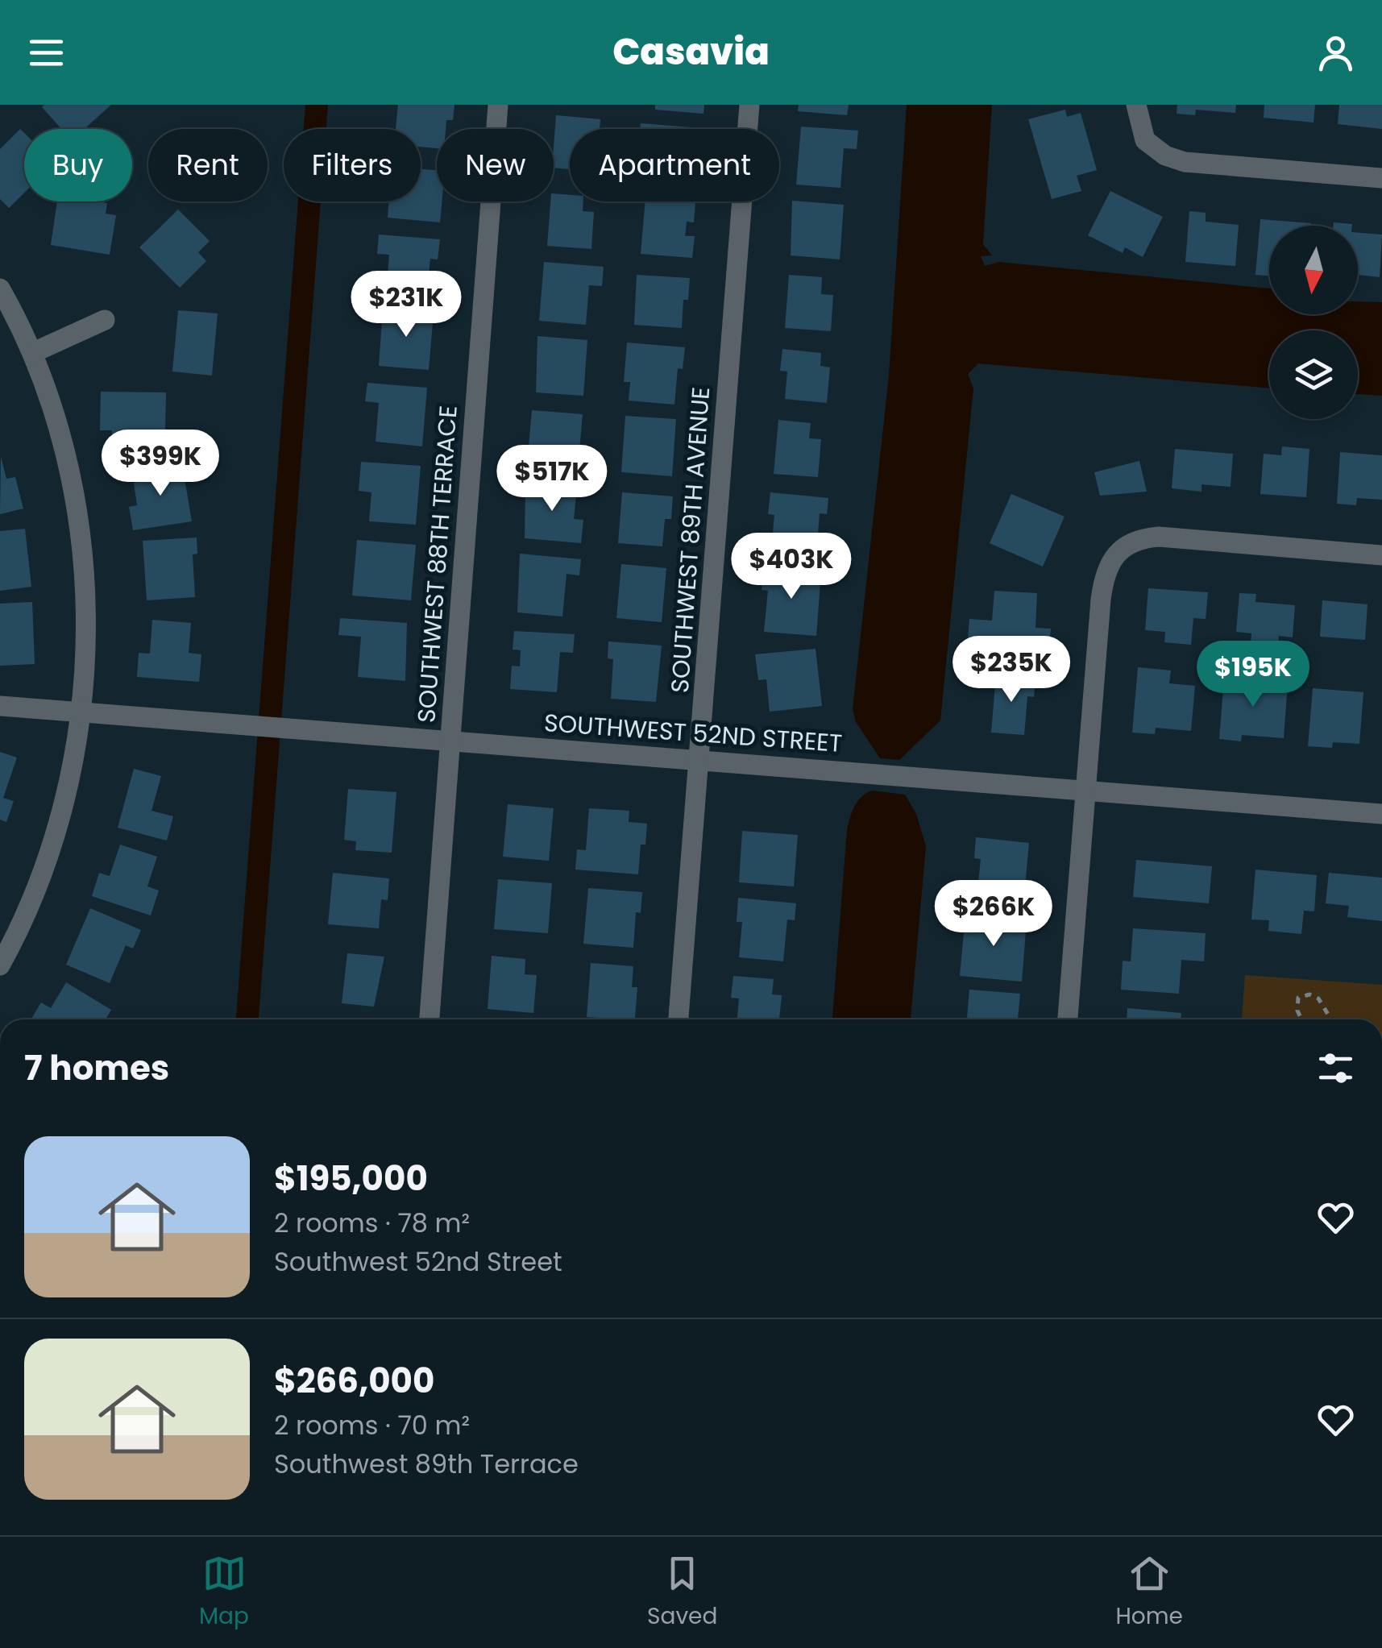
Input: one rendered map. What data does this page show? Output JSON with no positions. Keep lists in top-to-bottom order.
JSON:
{
  "streets": {
    "street": ["SOUTHWEST 89TH AVENUE", "SOUTHWEST 88TH TERRACE", "SOUTHWEST 52ND STREET"]
  },
  "crossings": [
    ["SOUTHWEST 89TH AVENUE", "SOUTHWEST 52ND STREET"],
    ["SOUTHWEST 88TH TERRACE", "SOUTHWEST 52ND STREET"]
  ],
  "north": "bottom",
  "page": {
    "header": "Casavia",
    "chip": [
      "Buy",
      "Rent",
      "Filters",
      "New",
      "Apartment"
    ],
    "price": [
      "$231K",
      "$399K",
      "$517K",
      "$403K",
      "$235K",
      "$195K",
      "$266K"
    ],
    "heading": "7 homes",
    "list": [
      {
        "name": "$195,000",
        "note": "2 rooms · 78 m² · Southwest 52nd Street"
      },
      {
        "name": "$266,000",
        "note": "2 rooms · 70 m² · Southwest 89th Terrace"
      }
    ],
    "tabs": ["Map", "Saved", "Home"]
  }
}
